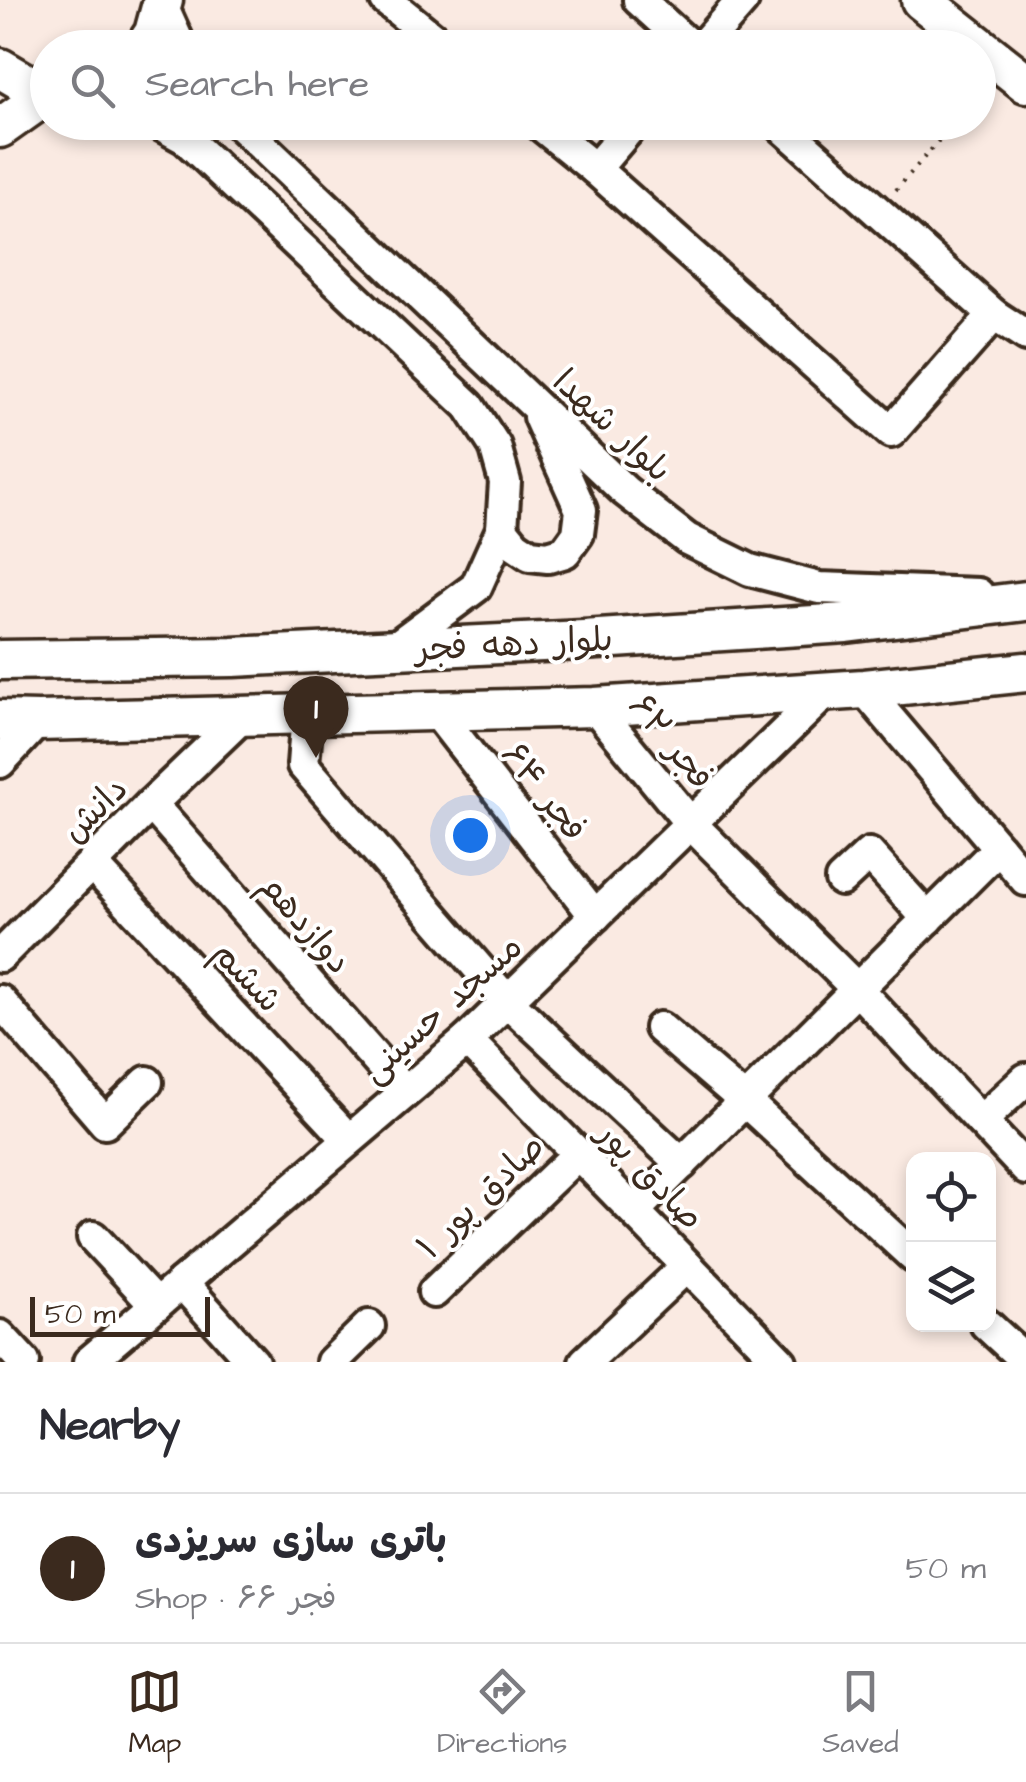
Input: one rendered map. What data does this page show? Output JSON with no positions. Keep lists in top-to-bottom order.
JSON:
{
  "streets": {
    "main road": ["بلوار دهه فجر"],
    "street": [
      "بلوار شهدا",
      "فجر ۶۲",
      "فجر ۶۴",
      "دانش",
      "دوازدهم",
      "ششم",
      "مسجد حسینی",
      "صادق پور",
      "صادق پور ۱"
    ]
  },
  "crossings": [
    ["بلوار شهدا", "بلوار دهه فجر"],
    ["بلوار دهه فجر", "فجر ۶۲"],
    ["بلوار دهه فجر", "فجر ۶۴"],
    ["بلوار دهه فجر", "دانش"],
    ["بلوار دهه فجر", "مسجد حسینی"],
    ["فجر ۶۲", "مسجد حسینی"],
    ["فجر ۶۴", "مسجد حسینی"],
    ["دانش", "دوازدهم"],
    ["دانش", "ششم"],
    ["دوازدهم", "مسجد حسینی"],
    ["ششم", "مسجد حسینی"],
    ["مسجد حسینی", "صادق پور"],
    ["صادق پور", "صادق پور ۱"]
  ],
  "scale_bar": "50 m",
  "page": {
    "search": "Search here",
    "pins": "1",
    "scale": "50 m",
    "heading": "Nearby",
    "list": [
      {
        "mark": "1",
        "name": "باتری سازی سریزدی",
        "note": "Shop · فجر ۶۶",
        "value": "50 m"
      }
    ],
    "nav": ["Map", "Directions", "Saved"]
  }
}
